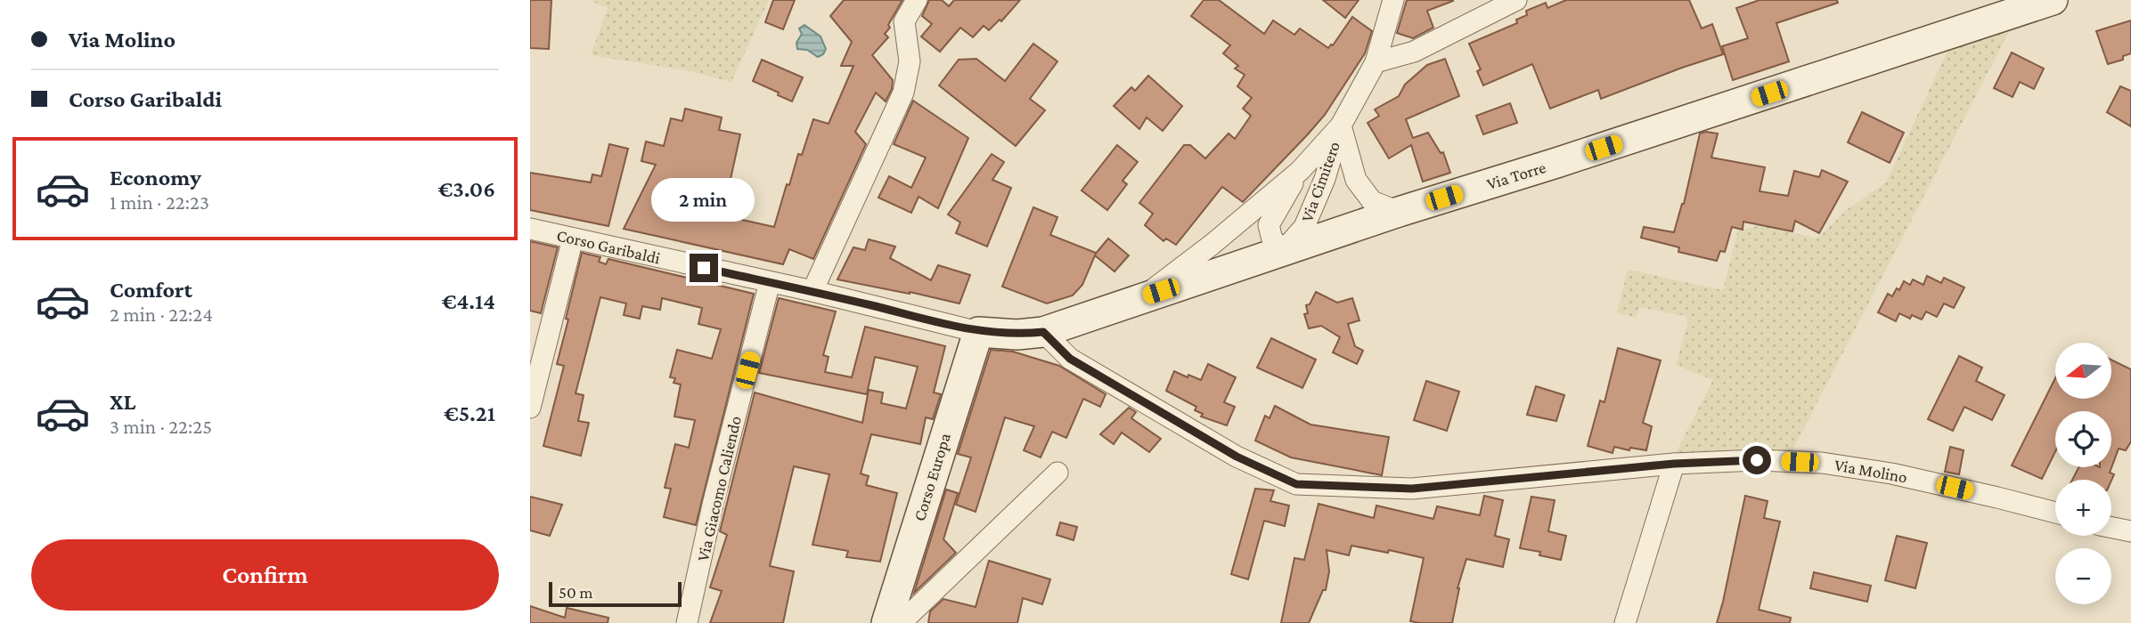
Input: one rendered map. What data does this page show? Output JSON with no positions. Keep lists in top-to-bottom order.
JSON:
{
  "streets": {
    "main road": ["Via Torre", "Corso Europa"],
    "street": [
      "Via Cimitero",
      "Corso Garibaldi",
      "Via Molino",
      "Via Giacomo Caliendo"
    ]
  },
  "crossings": [
    ["Via Torre", "Via Cimitero"],
    ["Via Torre", "Corso Garibaldi"],
    ["Via Torre", "Via Molino"],
    ["Via Torre", "Corso Europa"],
    ["Corso Garibaldi", "Corso Europa"],
    ["Corso Garibaldi", "Via Giacomo Caliendo"]
  ],
  "scale_bar": "50 m",
  "north": "left",
  "page": {
    "banner": ["Via Molino", "Corso Garibaldi"],
    "list": [
      {
        "name": "Economy",
        "note": "1 min · 22:23",
        "value": "€3.06"
      },
      {
        "name": "Comfort",
        "note": "2 min · 22:24",
        "value": "€4.14"
      },
      {
        "name": "XL",
        "note": "3 min · 22:25",
        "value": "€5.21"
      }
    ],
    "bubble": "2 min",
    "map_buttons": ["+", "−"],
    "buttons": "Confirm",
    "scale": "50 m"
  }
}
